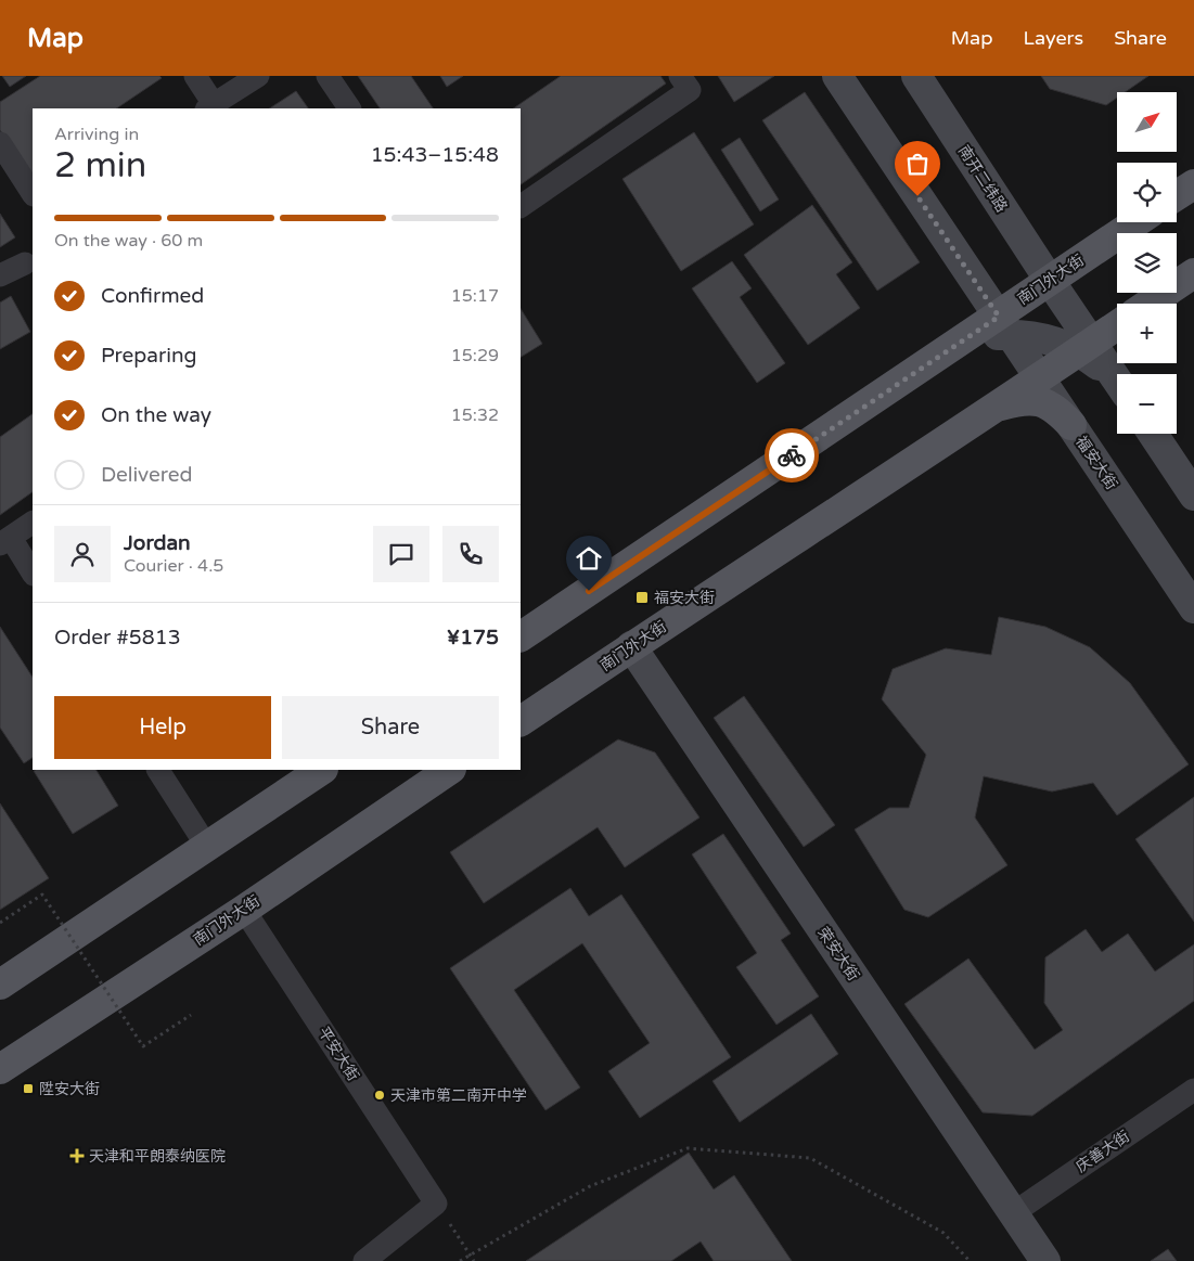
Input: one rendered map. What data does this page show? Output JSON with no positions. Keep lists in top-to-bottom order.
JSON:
{
  "streets": {
    "main road": [
      "南开二纬路",
      "南门外大街",
      "福安大街",
      "荣安大街"
    ],
    "street": ["平安大街", "庆善大街"]
  },
  "crossings": [
    ["南开二纬路", "南门外大街"],
    ["南门外大街", "福安大街"],
    ["南门外大街", "荣安大街"],
    ["南门外大街", "平安大街"],
    ["荣安大街", "庆善大街"]
  ],
  "places": {
    "transit": ["福安大街", "陞安大街"],
    "other": ["天津市第二南开中学"],
    "health": ["天津和平朗泰纳医院"]
  },
  "north": "top right",
  "page": {
    "header": "Map",
    "nav": ["Map", "Layers", "Share"],
    "map_buttons": ["+", "−"],
    "heading": ["2 min", "Arriving in", "15:43–15:48"],
    "panel": [
      "Jordan",
      "Courier · 4.5",
      "Order #5813",
      "¥175"
    ],
    "bar": "On the way · 60 m",
    "list": [
      ["Confirmed", "15:17"],
      ["Preparing", "15:29"],
      ["On the way", "15:32"],
      "Delivered"
    ],
    "buttons": ["Help", "Share"]
  }
}
